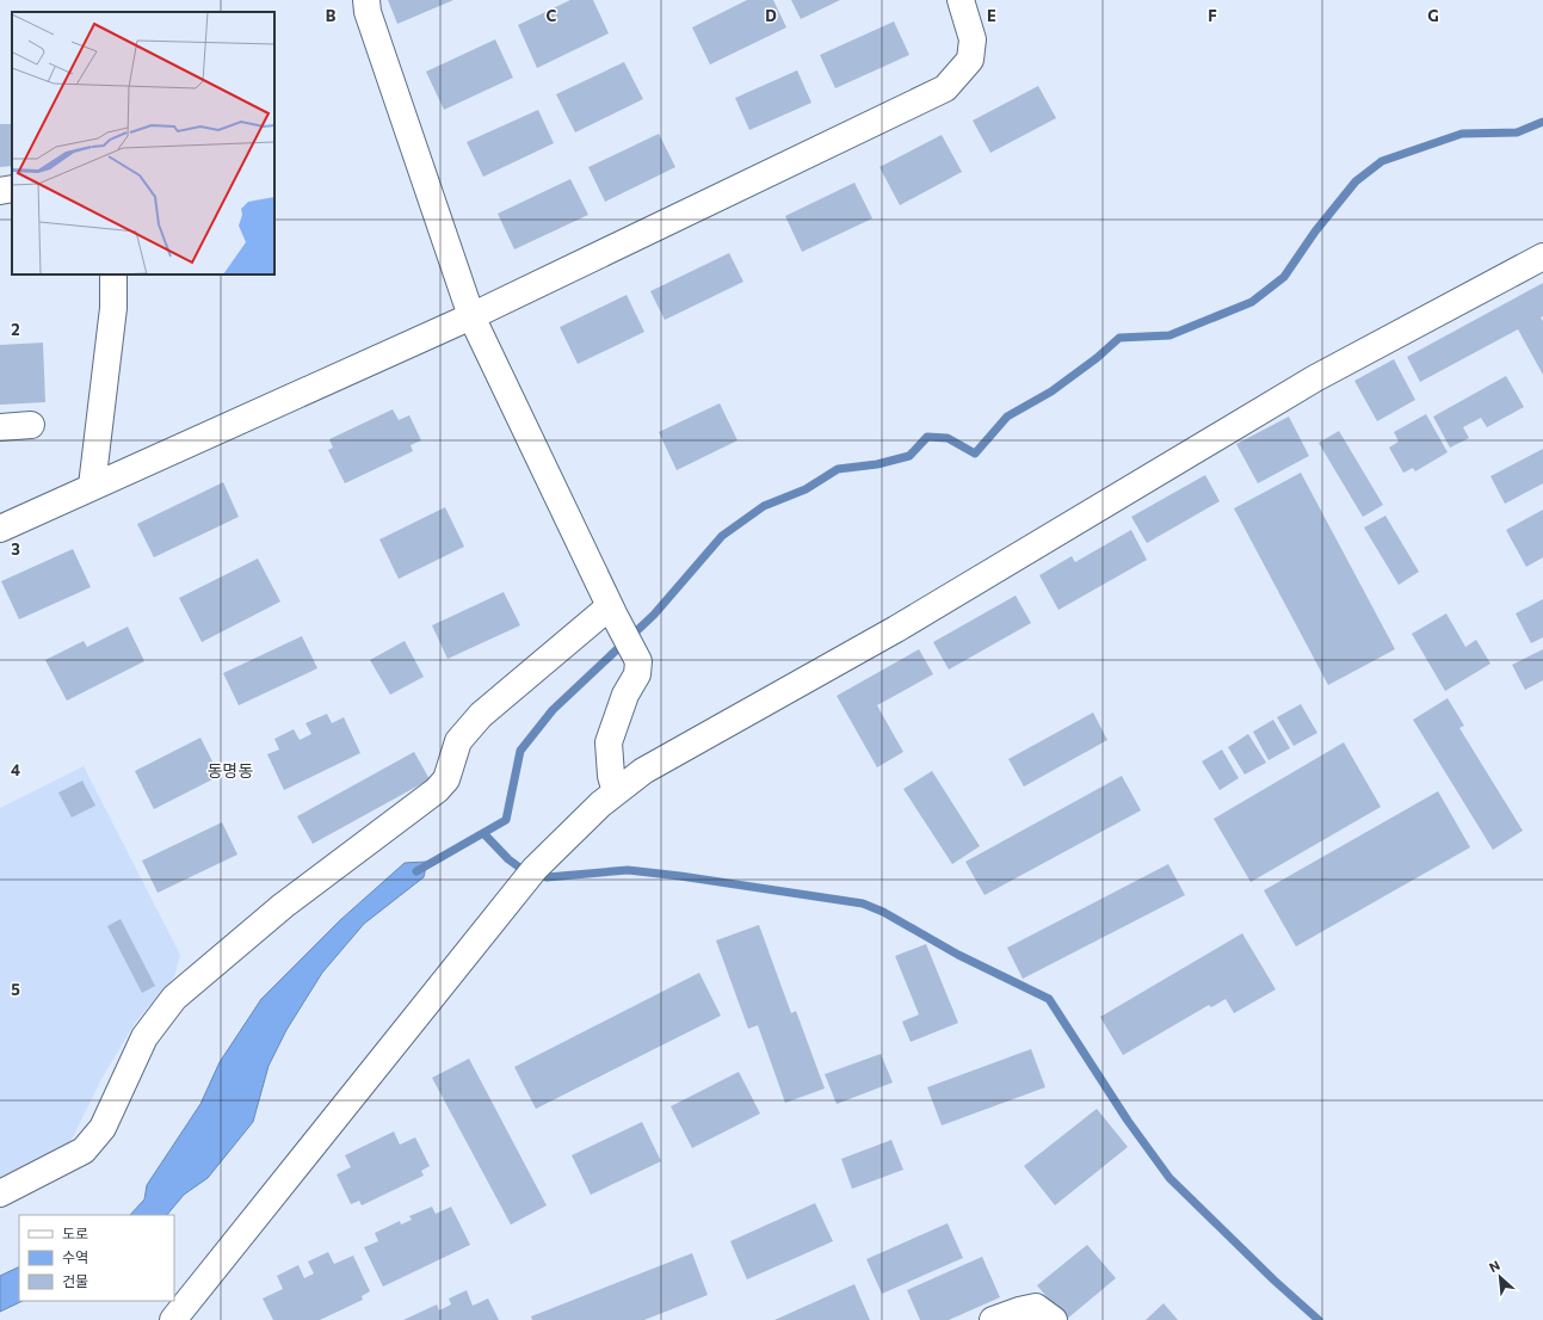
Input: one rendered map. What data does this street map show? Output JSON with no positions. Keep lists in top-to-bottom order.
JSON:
{
  "districts": ["동명동"],
  "legend": ["도로", "수역", "건물"],
  "north": "top left",
  "grid": {
    "columns": [
      "B",
      "C",
      "D",
      "E",
      "F",
      "G"
    ],
    "rows": [
      "2",
      "3",
      "4",
      "5"
    ]
  }
}
